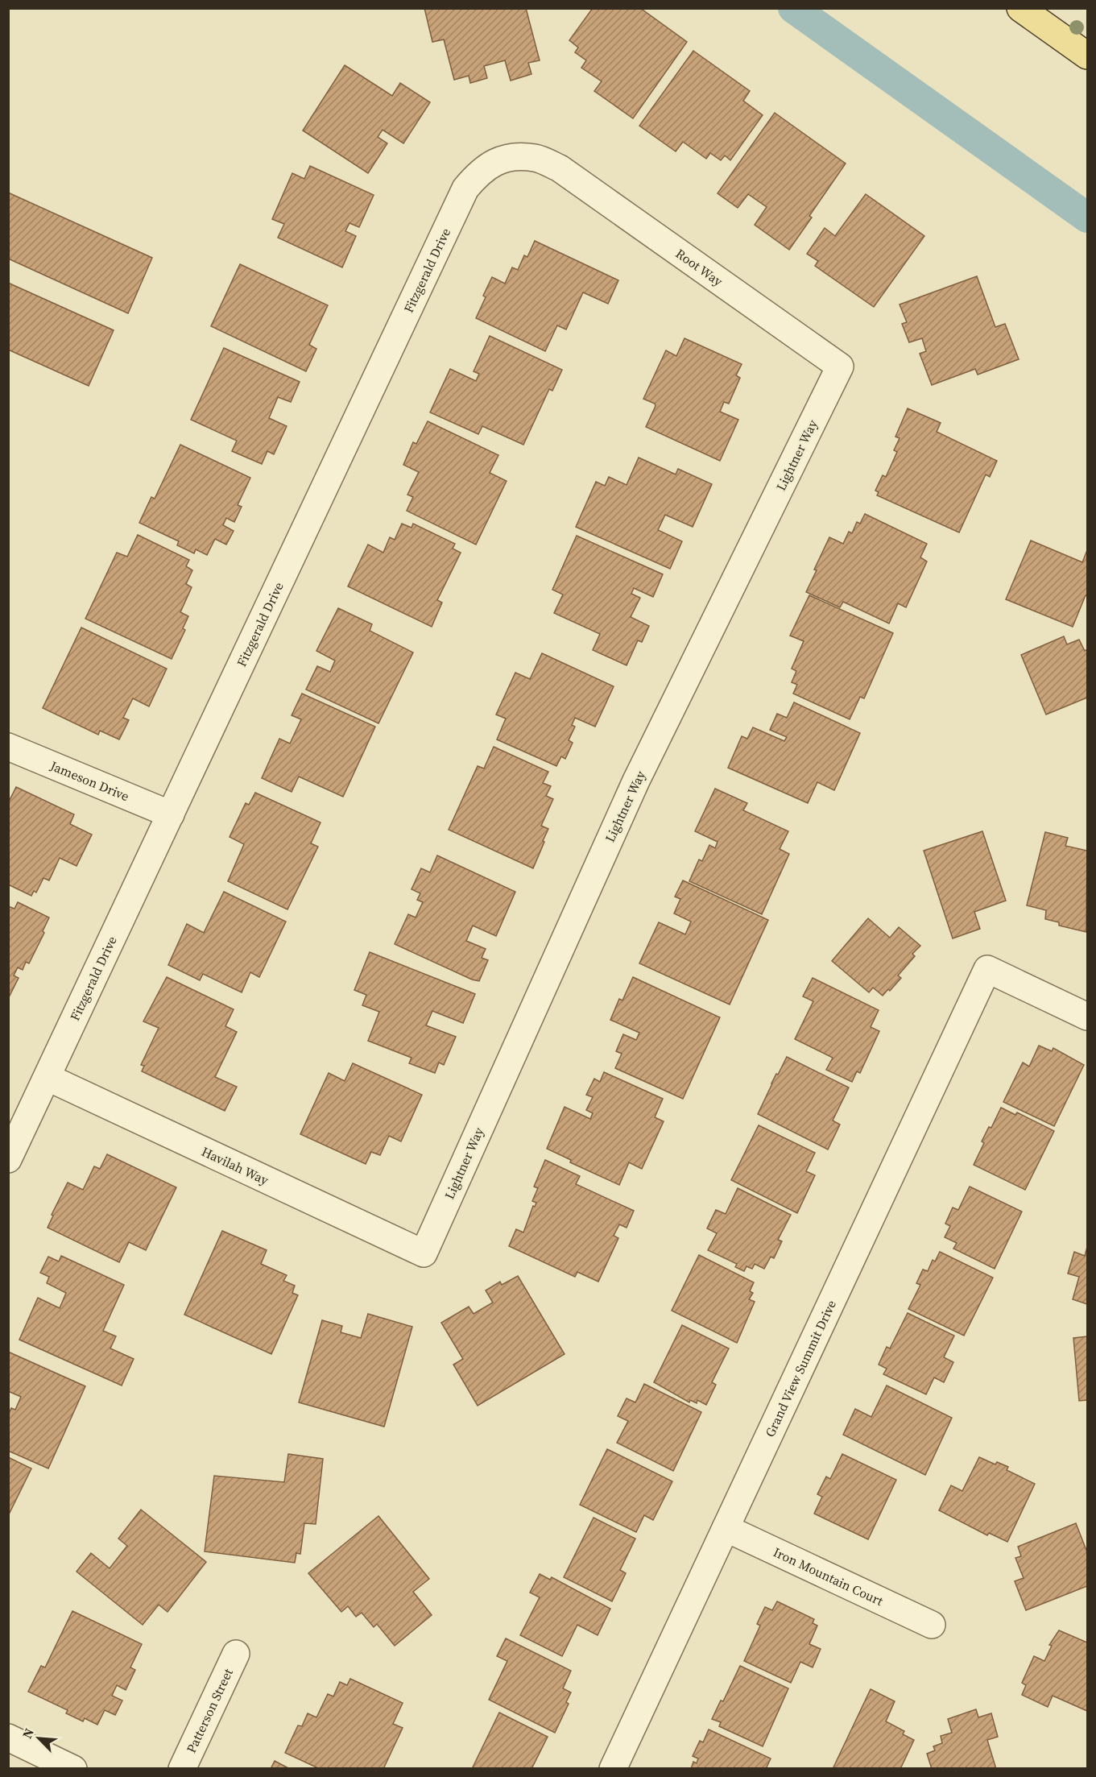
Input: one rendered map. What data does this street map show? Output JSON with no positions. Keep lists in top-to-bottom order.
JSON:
{
  "streets": {
    "street": [
      "Root Way",
      "Fitzgerald Drive",
      "Lightner Way",
      "Jameson Drive",
      "Havilah Way",
      "Grand View Summit Drive",
      "Iron Mountain Court",
      "Patterson Street"
    ]
  },
  "crossings": [
    ["Root Way", "Fitzgerald Drive"],
    ["Root Way", "Lightner Way"],
    ["Fitzgerald Drive", "Jameson Drive"],
    ["Fitzgerald Drive", "Havilah Way"],
    ["Lightner Way", "Havilah Way"],
    ["Grand View Summit Drive", "Iron Mountain Court"]
  ],
  "north": "top left"
}
